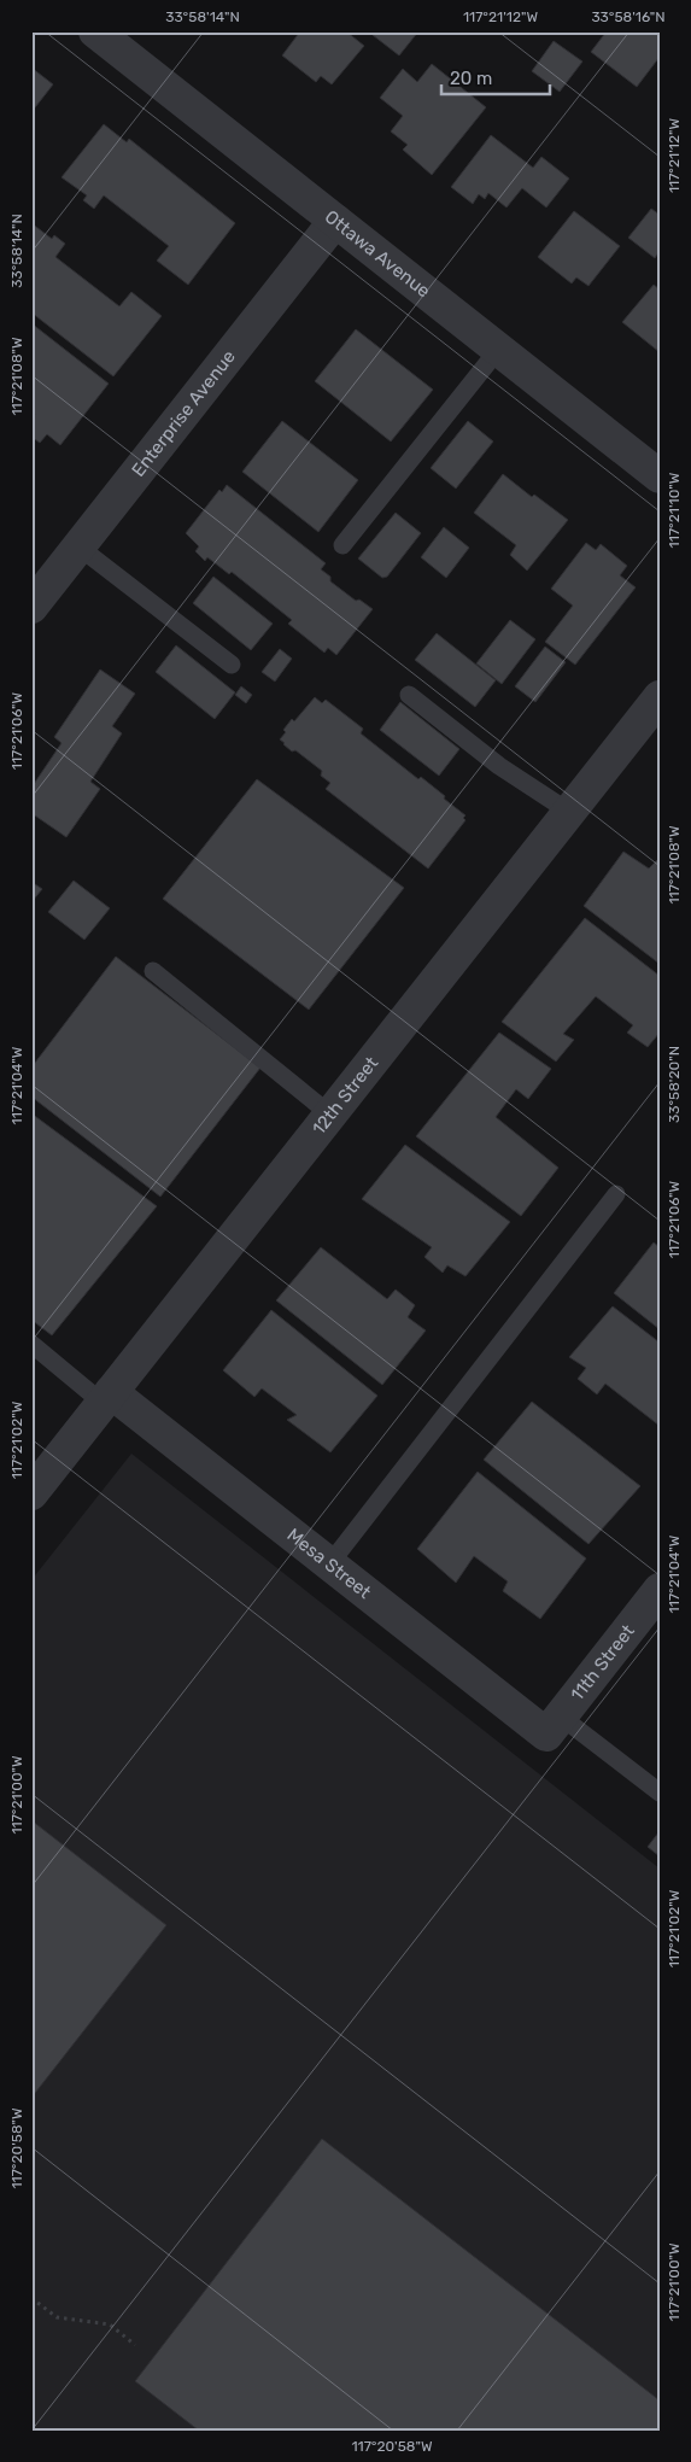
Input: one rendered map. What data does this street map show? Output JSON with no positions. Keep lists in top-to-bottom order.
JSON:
{
  "streets": {
    "street": [
      "Ottawa Avenue",
      "Enterprise Avenue",
      "12th Street",
      "Mesa Street",
      "11th Street"
    ]
  },
  "crossings": [
    ["Ottawa Avenue", "Enterprise Avenue"],
    ["12th Street", "Mesa Street"],
    ["Mesa Street", "11th Street"]
  ],
  "scale_bar": "20 m",
  "coordinates": [
    "33°58'14\"N",
    "117°21'12\"W",
    "33°58'16\"N",
    "117°21'08\"W",
    "117°21'10\"W",
    "117°21'06\"W",
    "33°58'20\"N",
    "117°21'04\"W",
    "117°21'02\"W",
    "117°21'00\"W",
    "117°20'58\"W"
  ]
}
